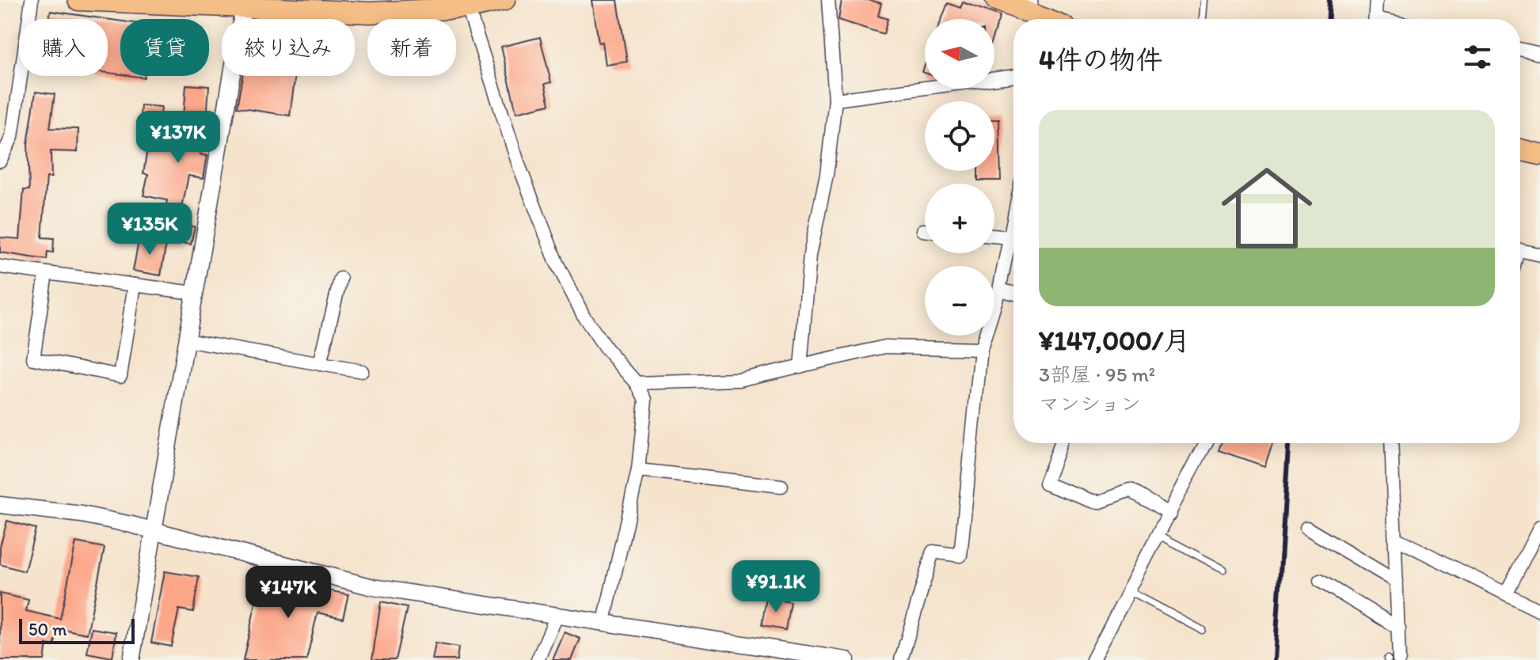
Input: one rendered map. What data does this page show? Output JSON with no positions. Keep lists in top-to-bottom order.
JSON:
{
  "scale_bar": "50 m",
  "north": "left",
  "page": {
    "map_buttons": ["+", "−"],
    "chip": [
      "購入",
      "賃貸",
      "絞り込み",
      "新着"
    ],
    "heading": "4件の物件",
    "list": [
      {
        "name": "¥147,000/月",
        "note": "3部屋 · 95 m² · マンション"
      }
    ],
    "price": [
      "¥137K",
      "¥135K",
      "¥91.1K",
      "¥147K"
    ],
    "scale": "50 m"
  }
}
